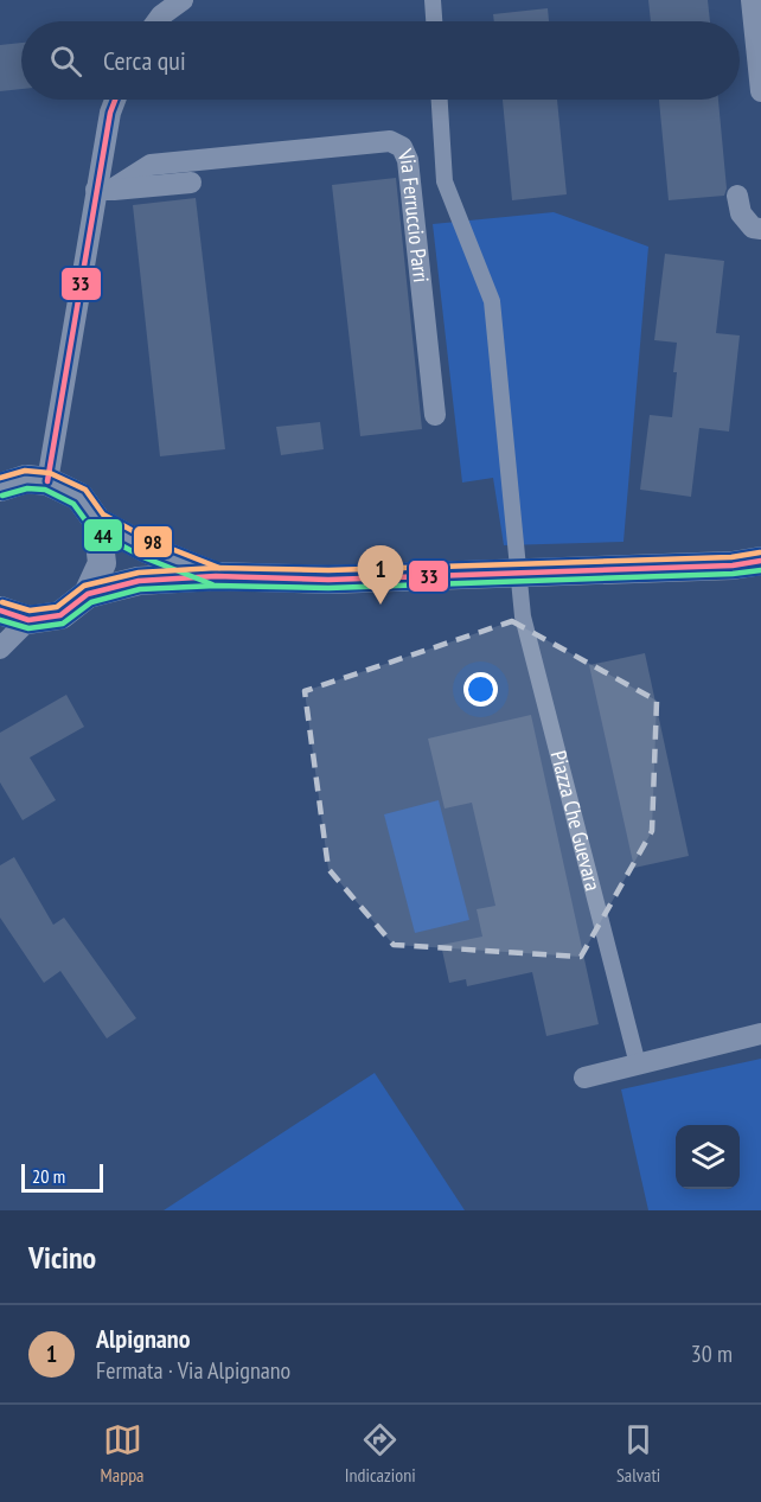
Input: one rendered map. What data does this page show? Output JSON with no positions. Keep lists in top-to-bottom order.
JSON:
{
  "streets": {
    "street": ["Via Ferruccio Parri", "Piazza Che Guevara"]
  },
  "lines": ["transit line 33", "transit line 98", "transit line 44"],
  "scale_bar": "20 m",
  "page": {
    "search": "Cerca qui",
    "pins": "1",
    "scale": "20 m",
    "heading": "Vicino",
    "list": [
      {
        "mark": "1",
        "name": "Alpignano",
        "note": "Fermata · Via Alpignano",
        "value": "30 m"
      }
    ],
    "nav": ["Mappa", "Indicazioni", "Salvati"]
  }
}
